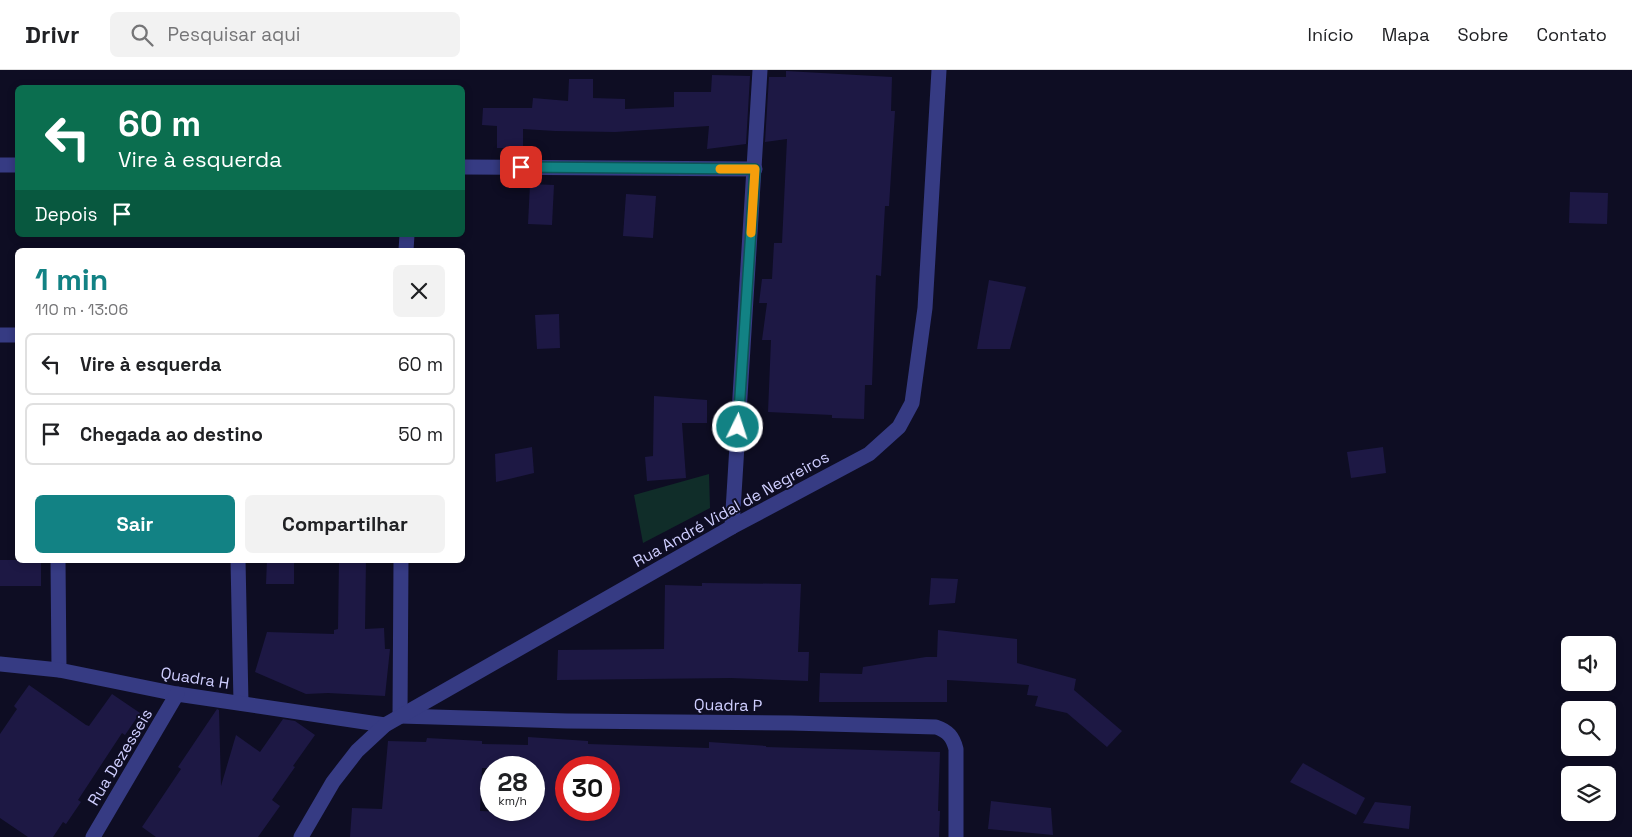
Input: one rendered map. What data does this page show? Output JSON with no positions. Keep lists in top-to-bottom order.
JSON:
{
  "streets": {
    "street": [
      "Rua André Vidal de Negreiros",
      "Quadra H",
      "Quadra P",
      "Rua Dezesseis"
    ]
  },
  "crossings": [
    ["Rua André Vidal de Negreiros", "Quadra H"],
    ["Rua André Vidal de Negreiros", "Quadra P"],
    ["Quadra H", "Rua Dezesseis"]
  ],
  "page": {
    "header": "Drivr",
    "search": "Pesquisar aqui",
    "nav": [
      "Início",
      "Mapa",
      "Sobre",
      "Contato"
    ],
    "turn": ["60 m", "Vire à esquerda"],
    "then": "Depois",
    "heading": ["1 min", "110 m · 13:06"],
    "list": [
      {
        "name": "Vire à esquerda",
        "value": "60 m"
      },
      {
        "name": "Chegada ao destino",
        "value": "50 m"
      }
    ],
    "buttons": ["Sair", "Compartilhar"],
    "speed": "28 km/h",
    "limit": "30"
  }
}
